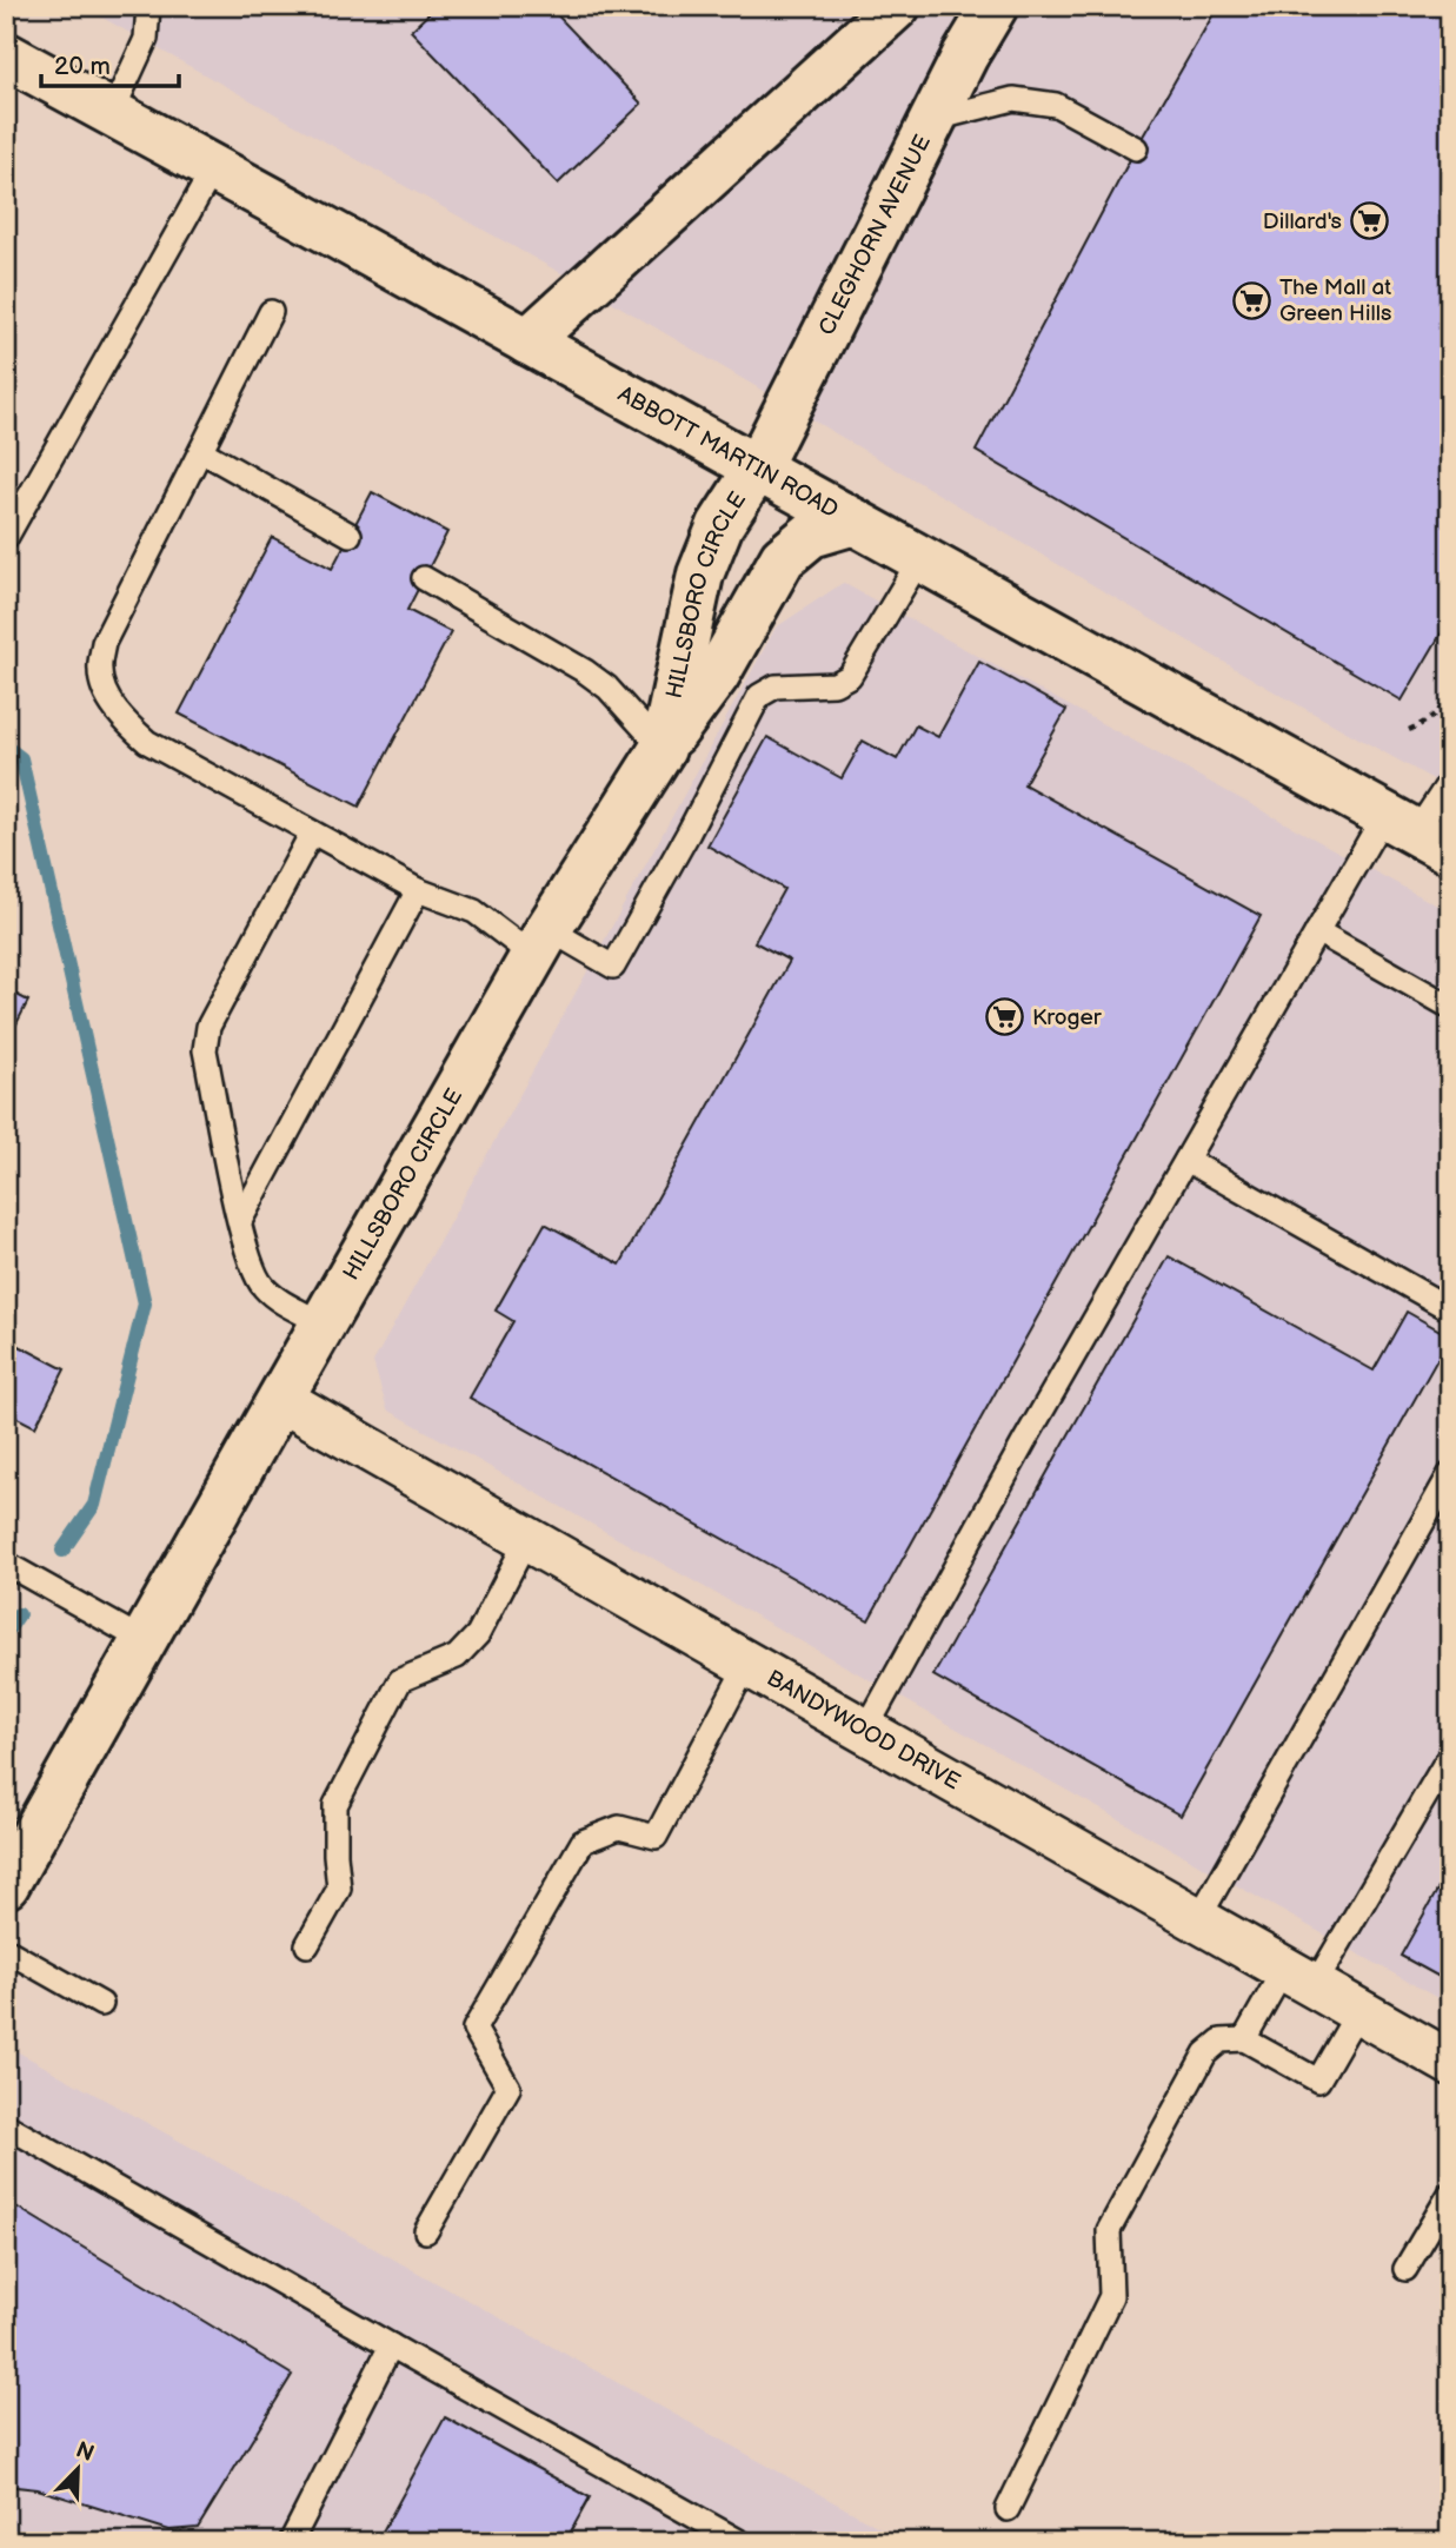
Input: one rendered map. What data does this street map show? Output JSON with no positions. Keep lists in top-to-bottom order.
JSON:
{
  "streets": {
    "street": [
      "CLEGHORN AVENUE",
      "ABBOTT MARTIN ROAD",
      "HILLSBORO CIRCLE",
      "BANDYWOOD DRIVE"
    ]
  },
  "crossings": [
    ["CLEGHORN AVENUE", "ABBOTT MARTIN ROAD"],
    ["CLEGHORN AVENUE", "HILLSBORO CIRCLE"],
    ["ABBOTT MARTIN ROAD", "HILLSBORO CIRCLE"],
    ["HILLSBORO CIRCLE", "BANDYWOOD DRIVE"]
  ],
  "places": {
    "supermarket": ["Dillard's", "The Mall at Green Hills", "Kroger"]
  },
  "scale_bar": "20 m",
  "north": "top right"
}
